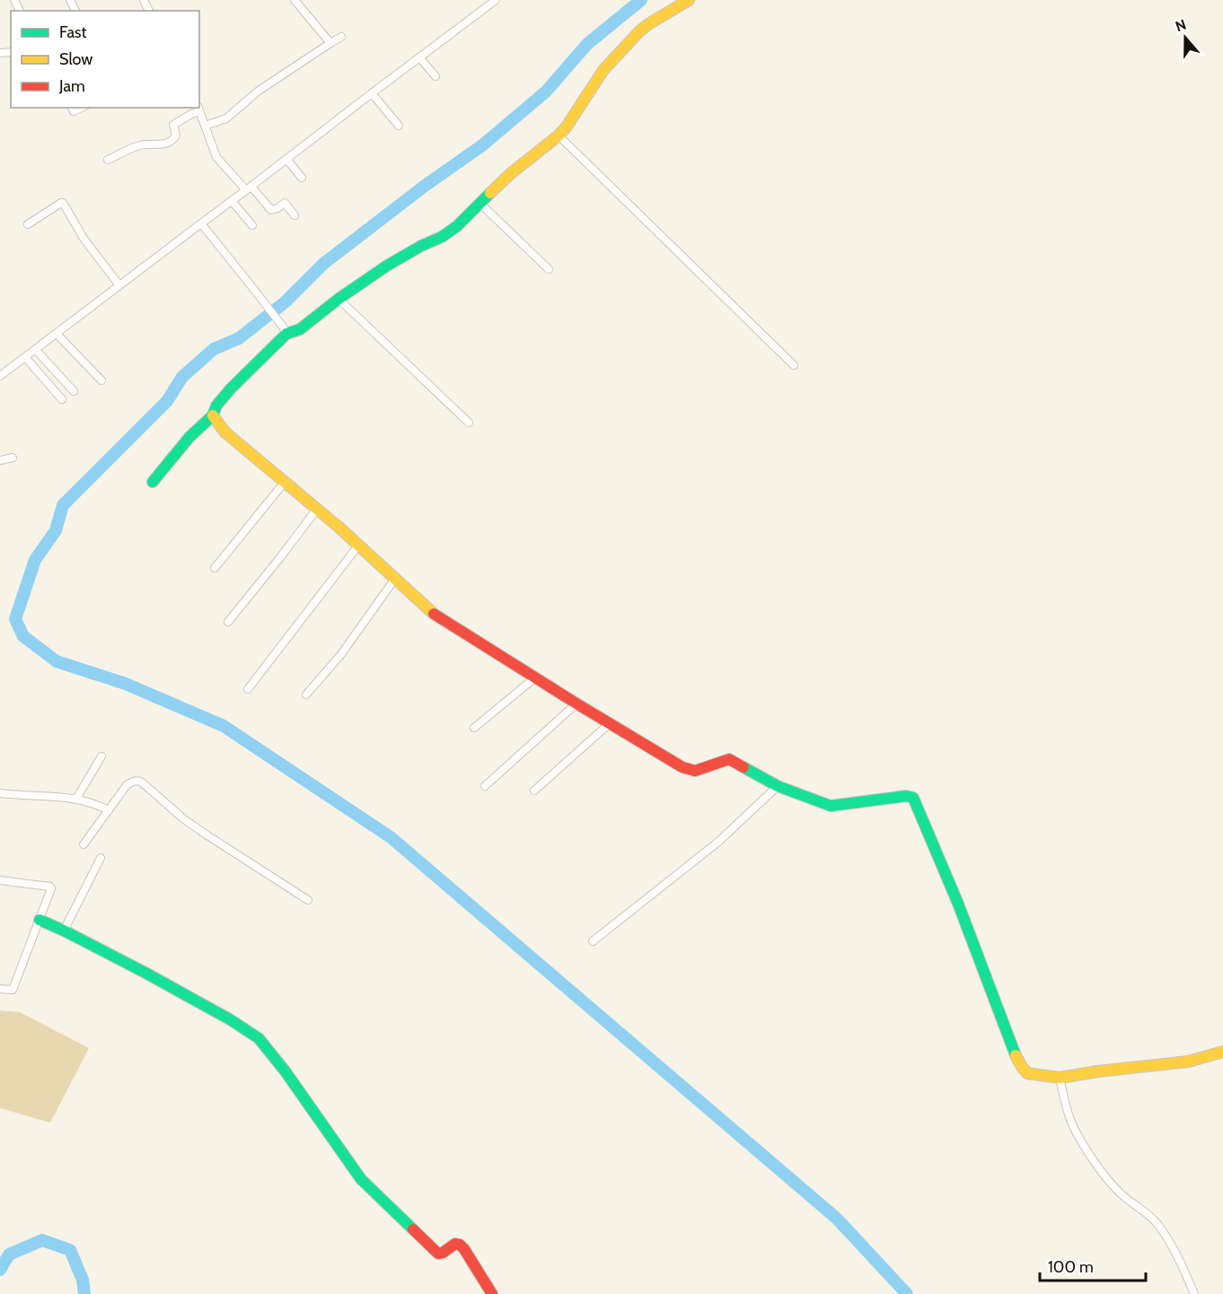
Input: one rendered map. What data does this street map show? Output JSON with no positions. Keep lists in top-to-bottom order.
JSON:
{
  "legend": ["Fast", "Slow", "Jam"],
  "scale_bar": "100 m",
  "north": "top"
}
